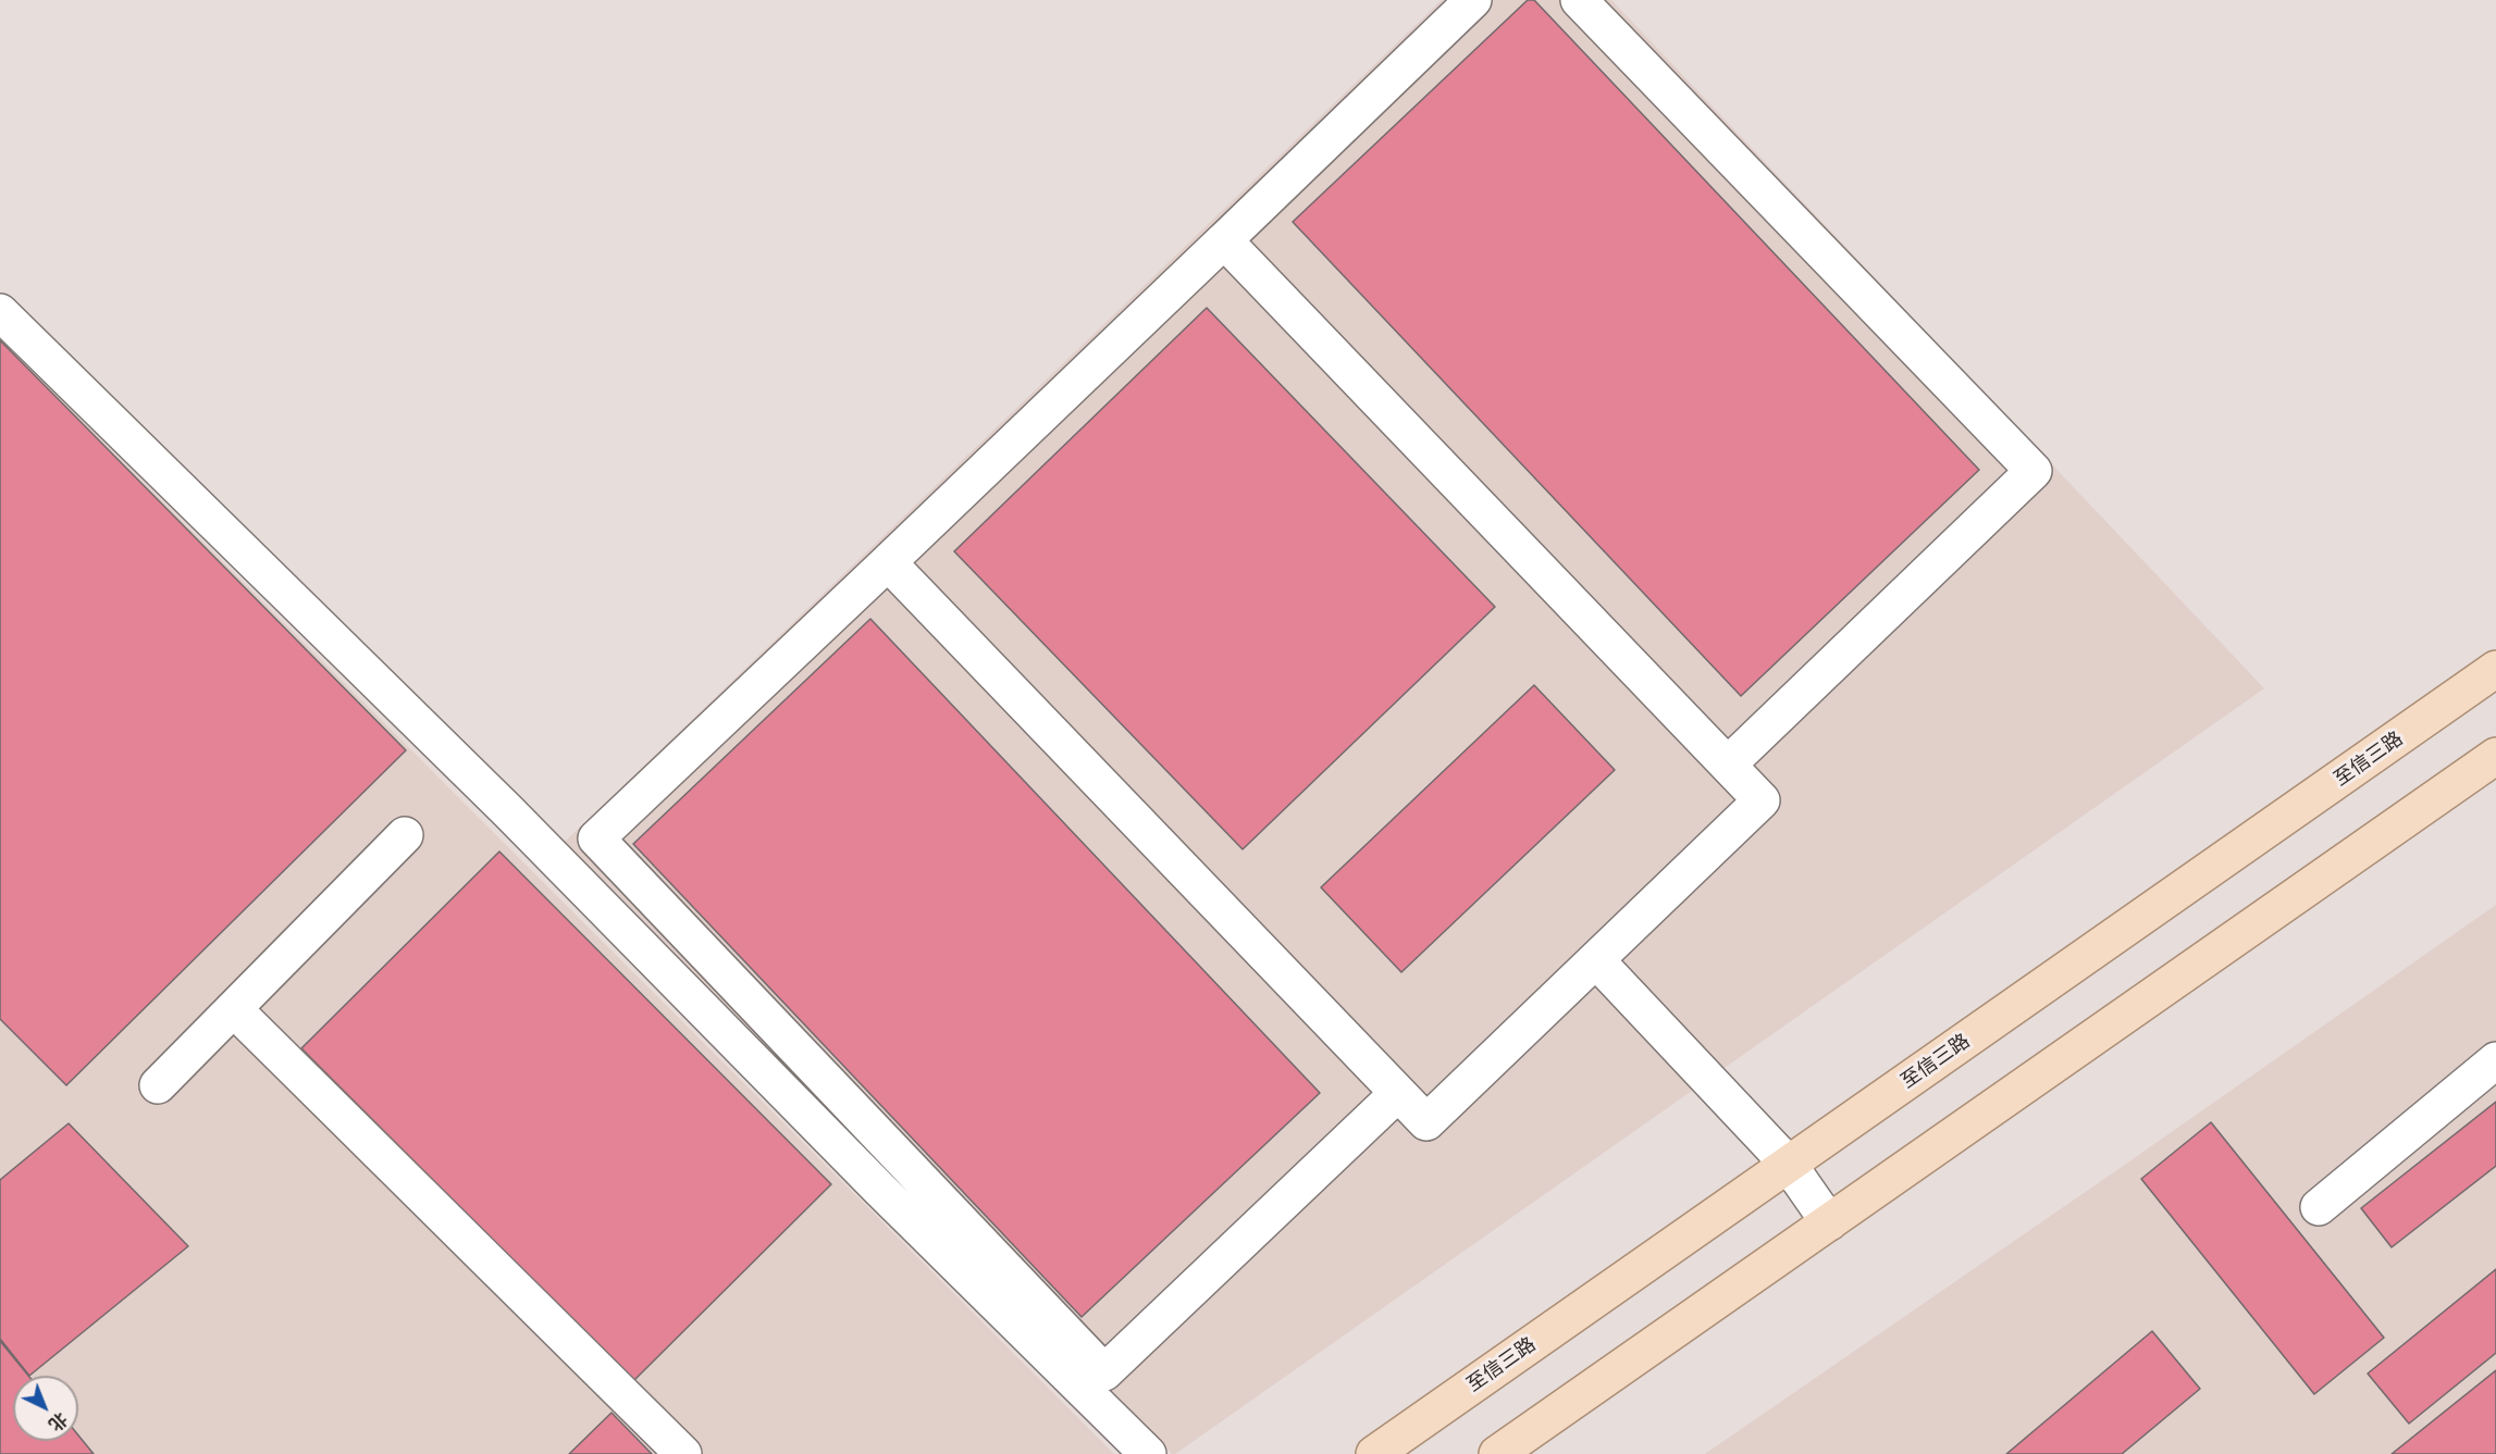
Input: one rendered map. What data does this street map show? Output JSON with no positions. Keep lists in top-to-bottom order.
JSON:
{
  "streets": {
    "main road": ["至信三路"]
  },
  "north": "bottom right"
}
